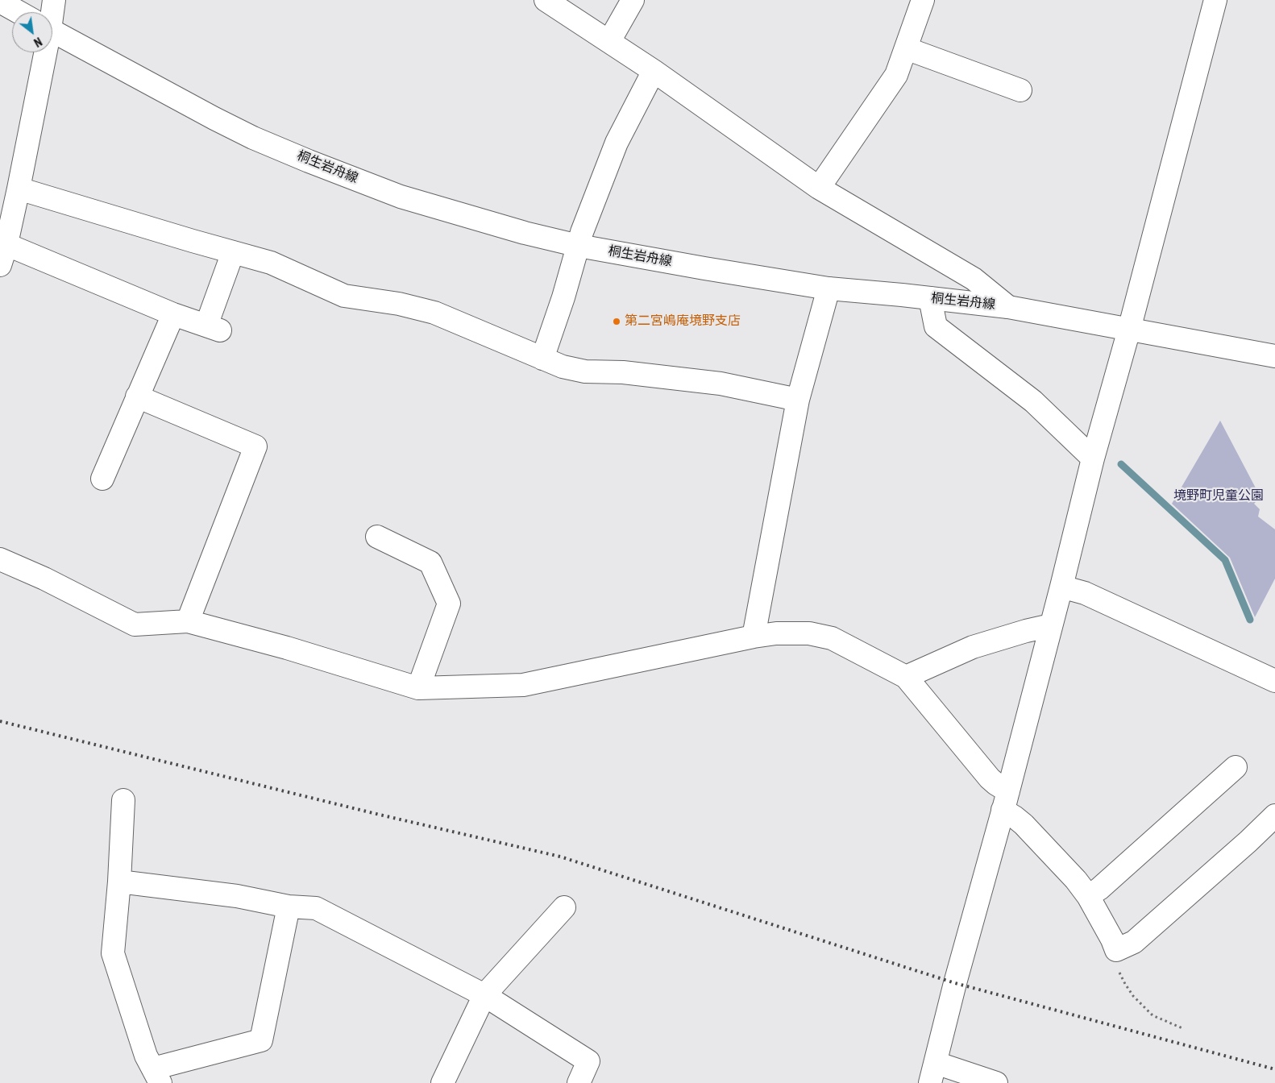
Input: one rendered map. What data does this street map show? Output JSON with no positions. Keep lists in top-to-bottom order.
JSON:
{
  "streets": {
    "street": ["桐生岩舟線"]
  },
  "parks": ["境野町児童公園"],
  "places": ["第二宮嶋庵境野支店"],
  "north": "bottom right"
}
